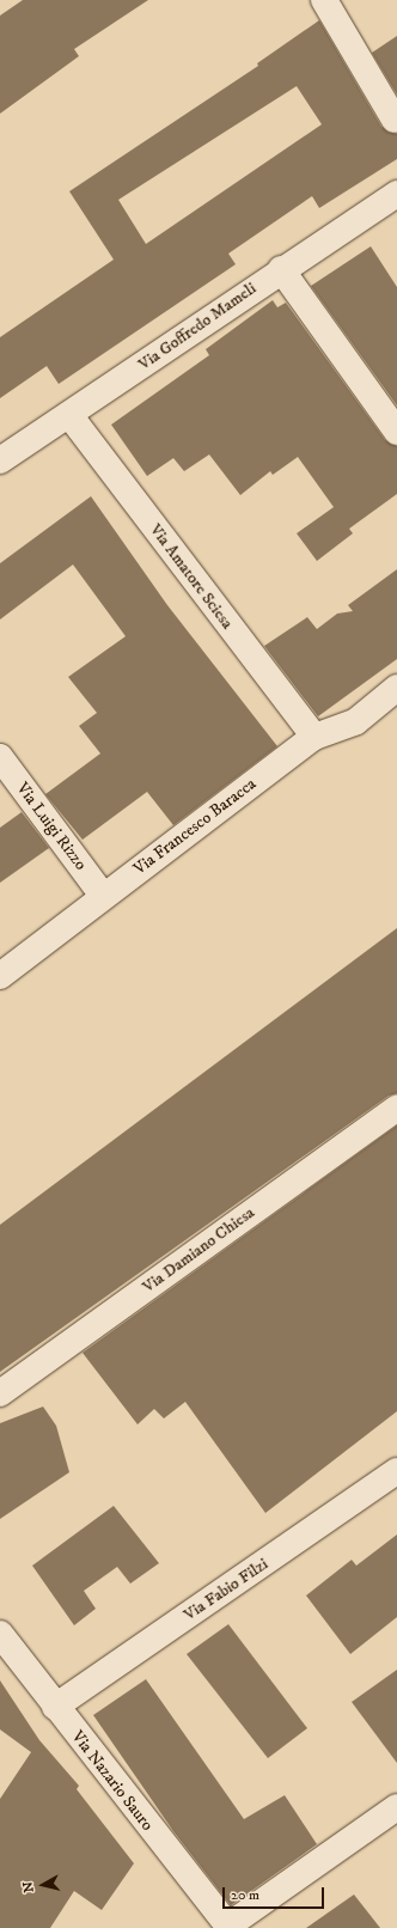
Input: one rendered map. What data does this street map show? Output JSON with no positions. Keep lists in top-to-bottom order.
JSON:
{
  "streets": {
    "street": [
      "Via Goffredo Mameli",
      "Via Amatore Sciesa",
      "Via Luigi Rizzo",
      "Via Francesco Baracca",
      "Via Damiano Chiesa",
      "Via Fabio Filzi",
      "Via Nazario Sauro"
    ]
  },
  "crossings": [
    ["Via Goffredo Mameli", "Via Amatore Sciesa"],
    ["Via Amatore Sciesa", "Via Francesco Baracca"],
    ["Via Luigi Rizzo", "Via Francesco Baracca"],
    ["Via Fabio Filzi", "Via Nazario Sauro"]
  ],
  "scale_bar": "20 m",
  "north": "left"
}
